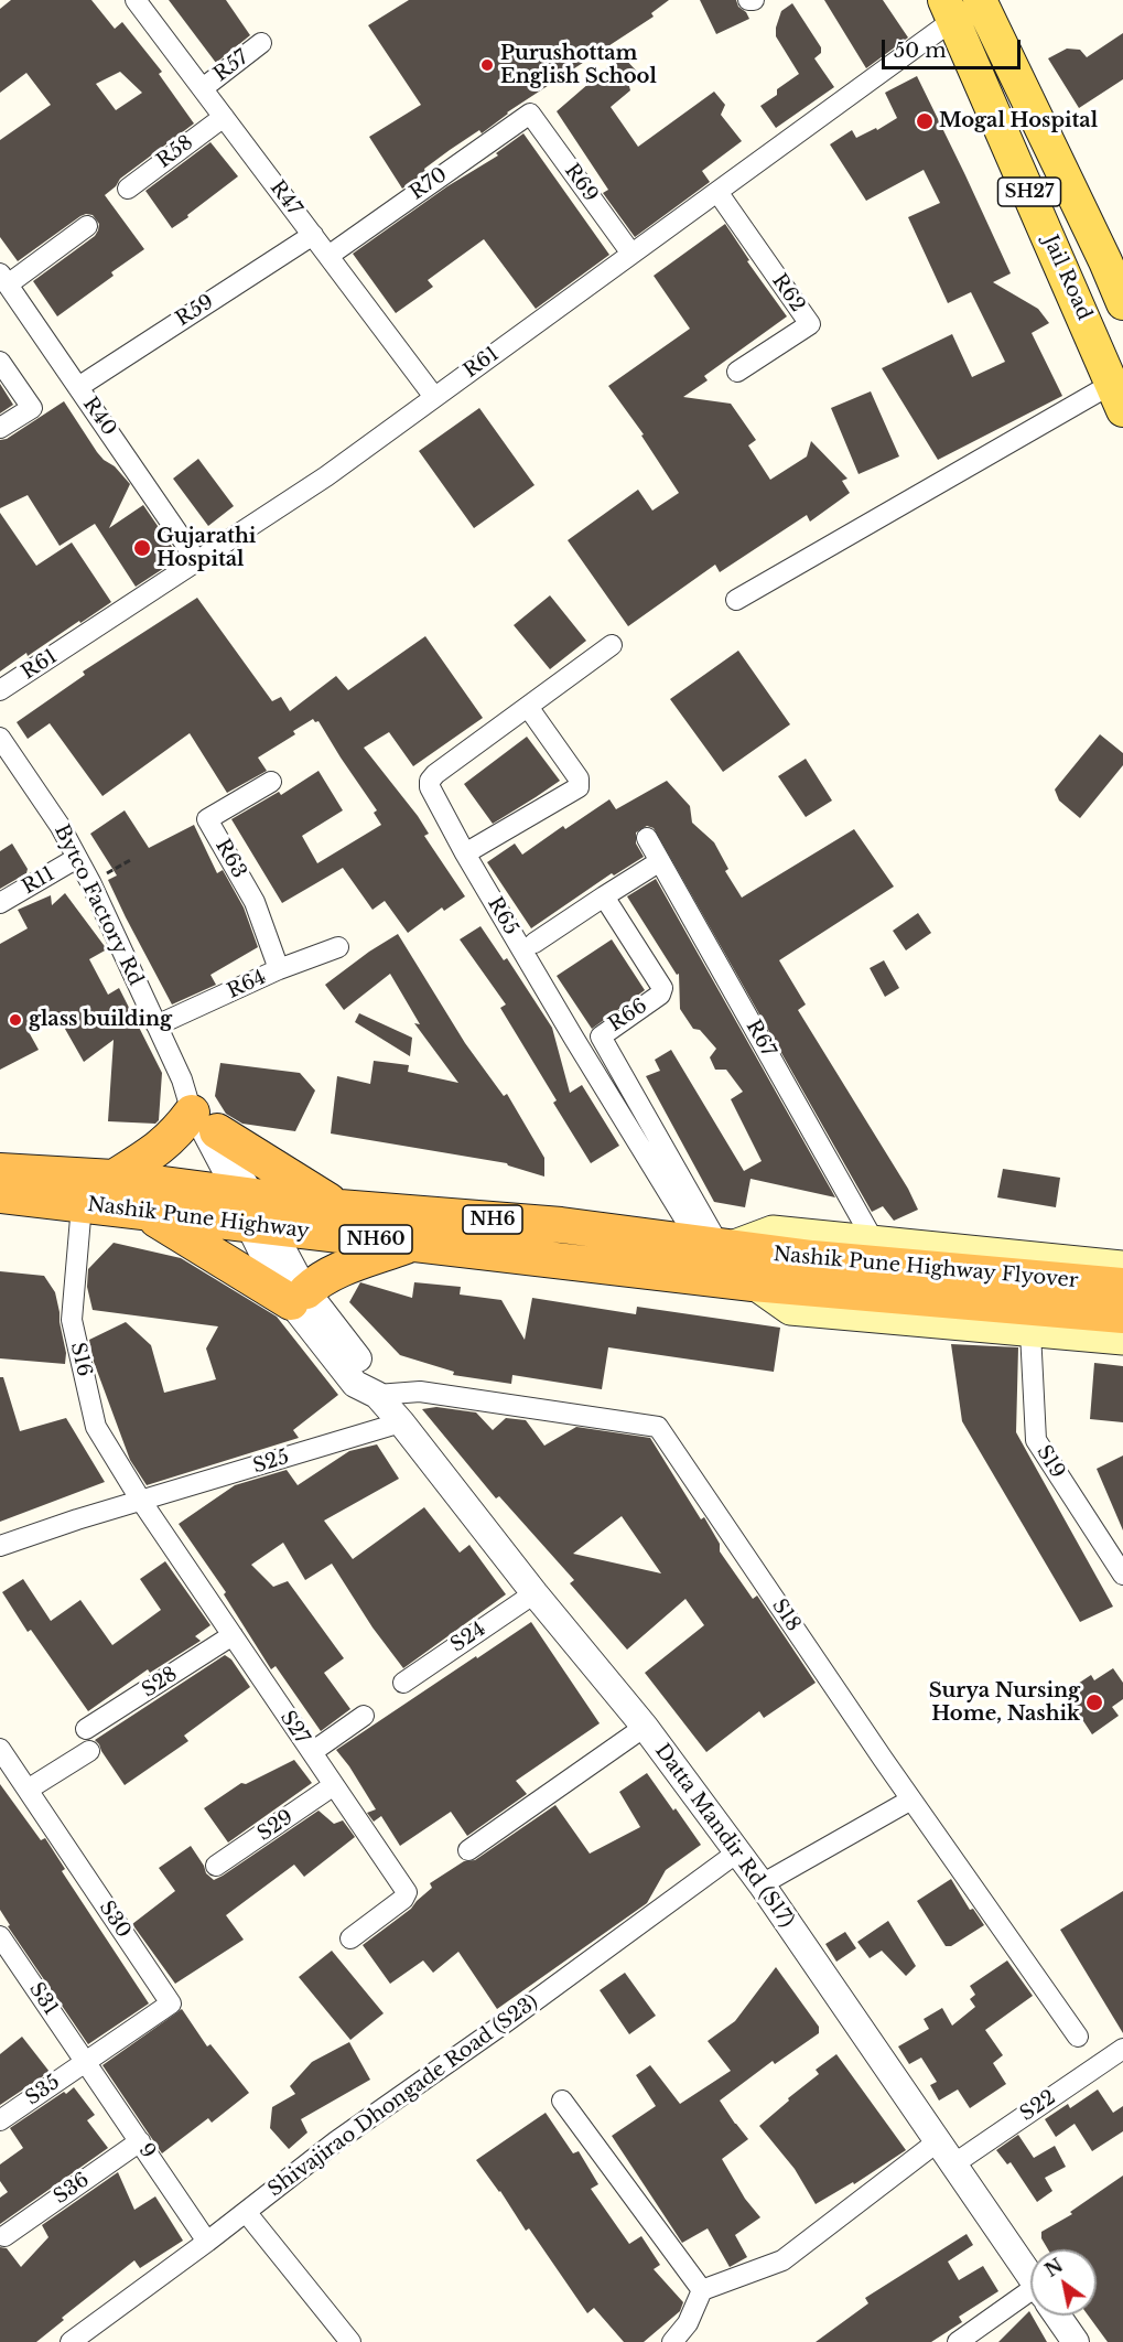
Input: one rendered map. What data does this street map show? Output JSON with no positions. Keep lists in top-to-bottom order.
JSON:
{
  "streets": {
    "highway": [
      "Nashik Pune Highway",
      "NH6",
      "NH60",
      "Nashik Pune Highway Flyover"
    ],
    "main road": ["SH27", "Jail Road"],
    "street": [
      "R57",
      "R58",
      "R69",
      "R70",
      "R47",
      "R62",
      "R59",
      "R61",
      "R40",
      "R63",
      "R11",
      "Bytco Factory Rd",
      "R65",
      "R64",
      "R66",
      "R67",
      "S16",
      "S25",
      "S19",
      "S18",
      "S24",
      "S28",
      "S27",
      "S29",
      "Datta Mandir Rd (S17)",
      "S30",
      "S31",
      "S35",
      "Shivajirao Dhongade Road (S23)",
      "S22",
      "9",
      "S36"
    ]
  },
  "crossings": [
    ["R57", "R47"],
    ["R58", "R47"],
    ["R69", "R70"],
    ["R69", "R61"],
    ["R70", "R47"],
    ["R47", "R59"],
    ["R47", "R61"],
    ["Jail Road", "R61"],
    ["R62", "R61"],
    ["R59", "R40"],
    ["R61", "R40"],
    ["R63", "R64"],
    ["R11", "Bytco Factory Rd"],
    ["Bytco Factory Rd", "R64"],
    ["Bytco Factory Rd", "Nashik Pune Highway"],
    ["Bytco Factory Rd", "Datta Mandir Rd (S17)"],
    ["R65", "R66"],
    ["R65", "Nashik Pune Highway"],
    ["R65", "Nashik Pune Highway Flyover"],
    ["R66", "Nashik Pune Highway"],
    ["R66", "Nashik Pune Highway Flyover"],
    ["Nashik Pune Highway", "Nashik Pune Highway Flyover"],
    ["Nashik Pune Highway", "S16"],
    ["Nashik Pune Highway", "Datta Mandir Rd (S17)"],
    ["S16", "S25"],
    ["S16", "S27"],
    ["S25", "S27"],
    ["S25", "Datta Mandir Rd (S17)"],
    ["S18", "Datta Mandir Rd (S17)"],
    ["S24", "Datta Mandir Rd (S17)"],
    ["S28", "S27"],
    ["S27", "S29"],
    ["Datta Mandir Rd (S17)", "Shivajirao Dhongade Road (S23)"],
    ["Datta Mandir Rd (S17)", "S22"],
    ["S30", "S31"],
    ["S30", "S35"],
    ["S30", "9"],
    ["S31", "S35"],
    ["S31", "9"],
    ["S35", "9"],
    ["Shivajirao Dhongade Road (S23)", "9"],
    ["9", "S36"]
  ],
  "places": [
    "Purushottam English School",
    "Mogal Hospital",
    "Gujarathi Hospital",
    "glass building",
    "Surya Nursing Home, Nashik"
  ],
  "scale_bar": "50 m",
  "north": "top left"
}
